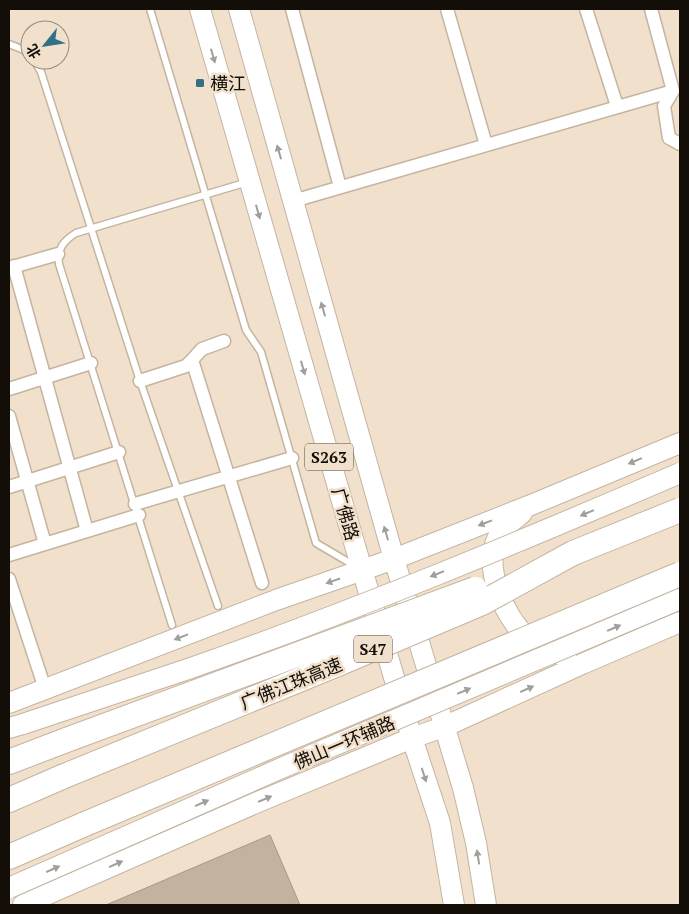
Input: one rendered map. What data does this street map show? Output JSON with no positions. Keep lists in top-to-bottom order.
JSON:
{
  "streets": {
    "highway": ["S47", "广佛江珠高速"],
    "main road": ["S263", "广佛路", "佛山一环辅路"]
  },
  "crossings": [
    ["广佛路", "佛山一环辅路"]
  ],
  "places": {
    "transit": ["横江"]
  },
  "north": "bottom left"
}
